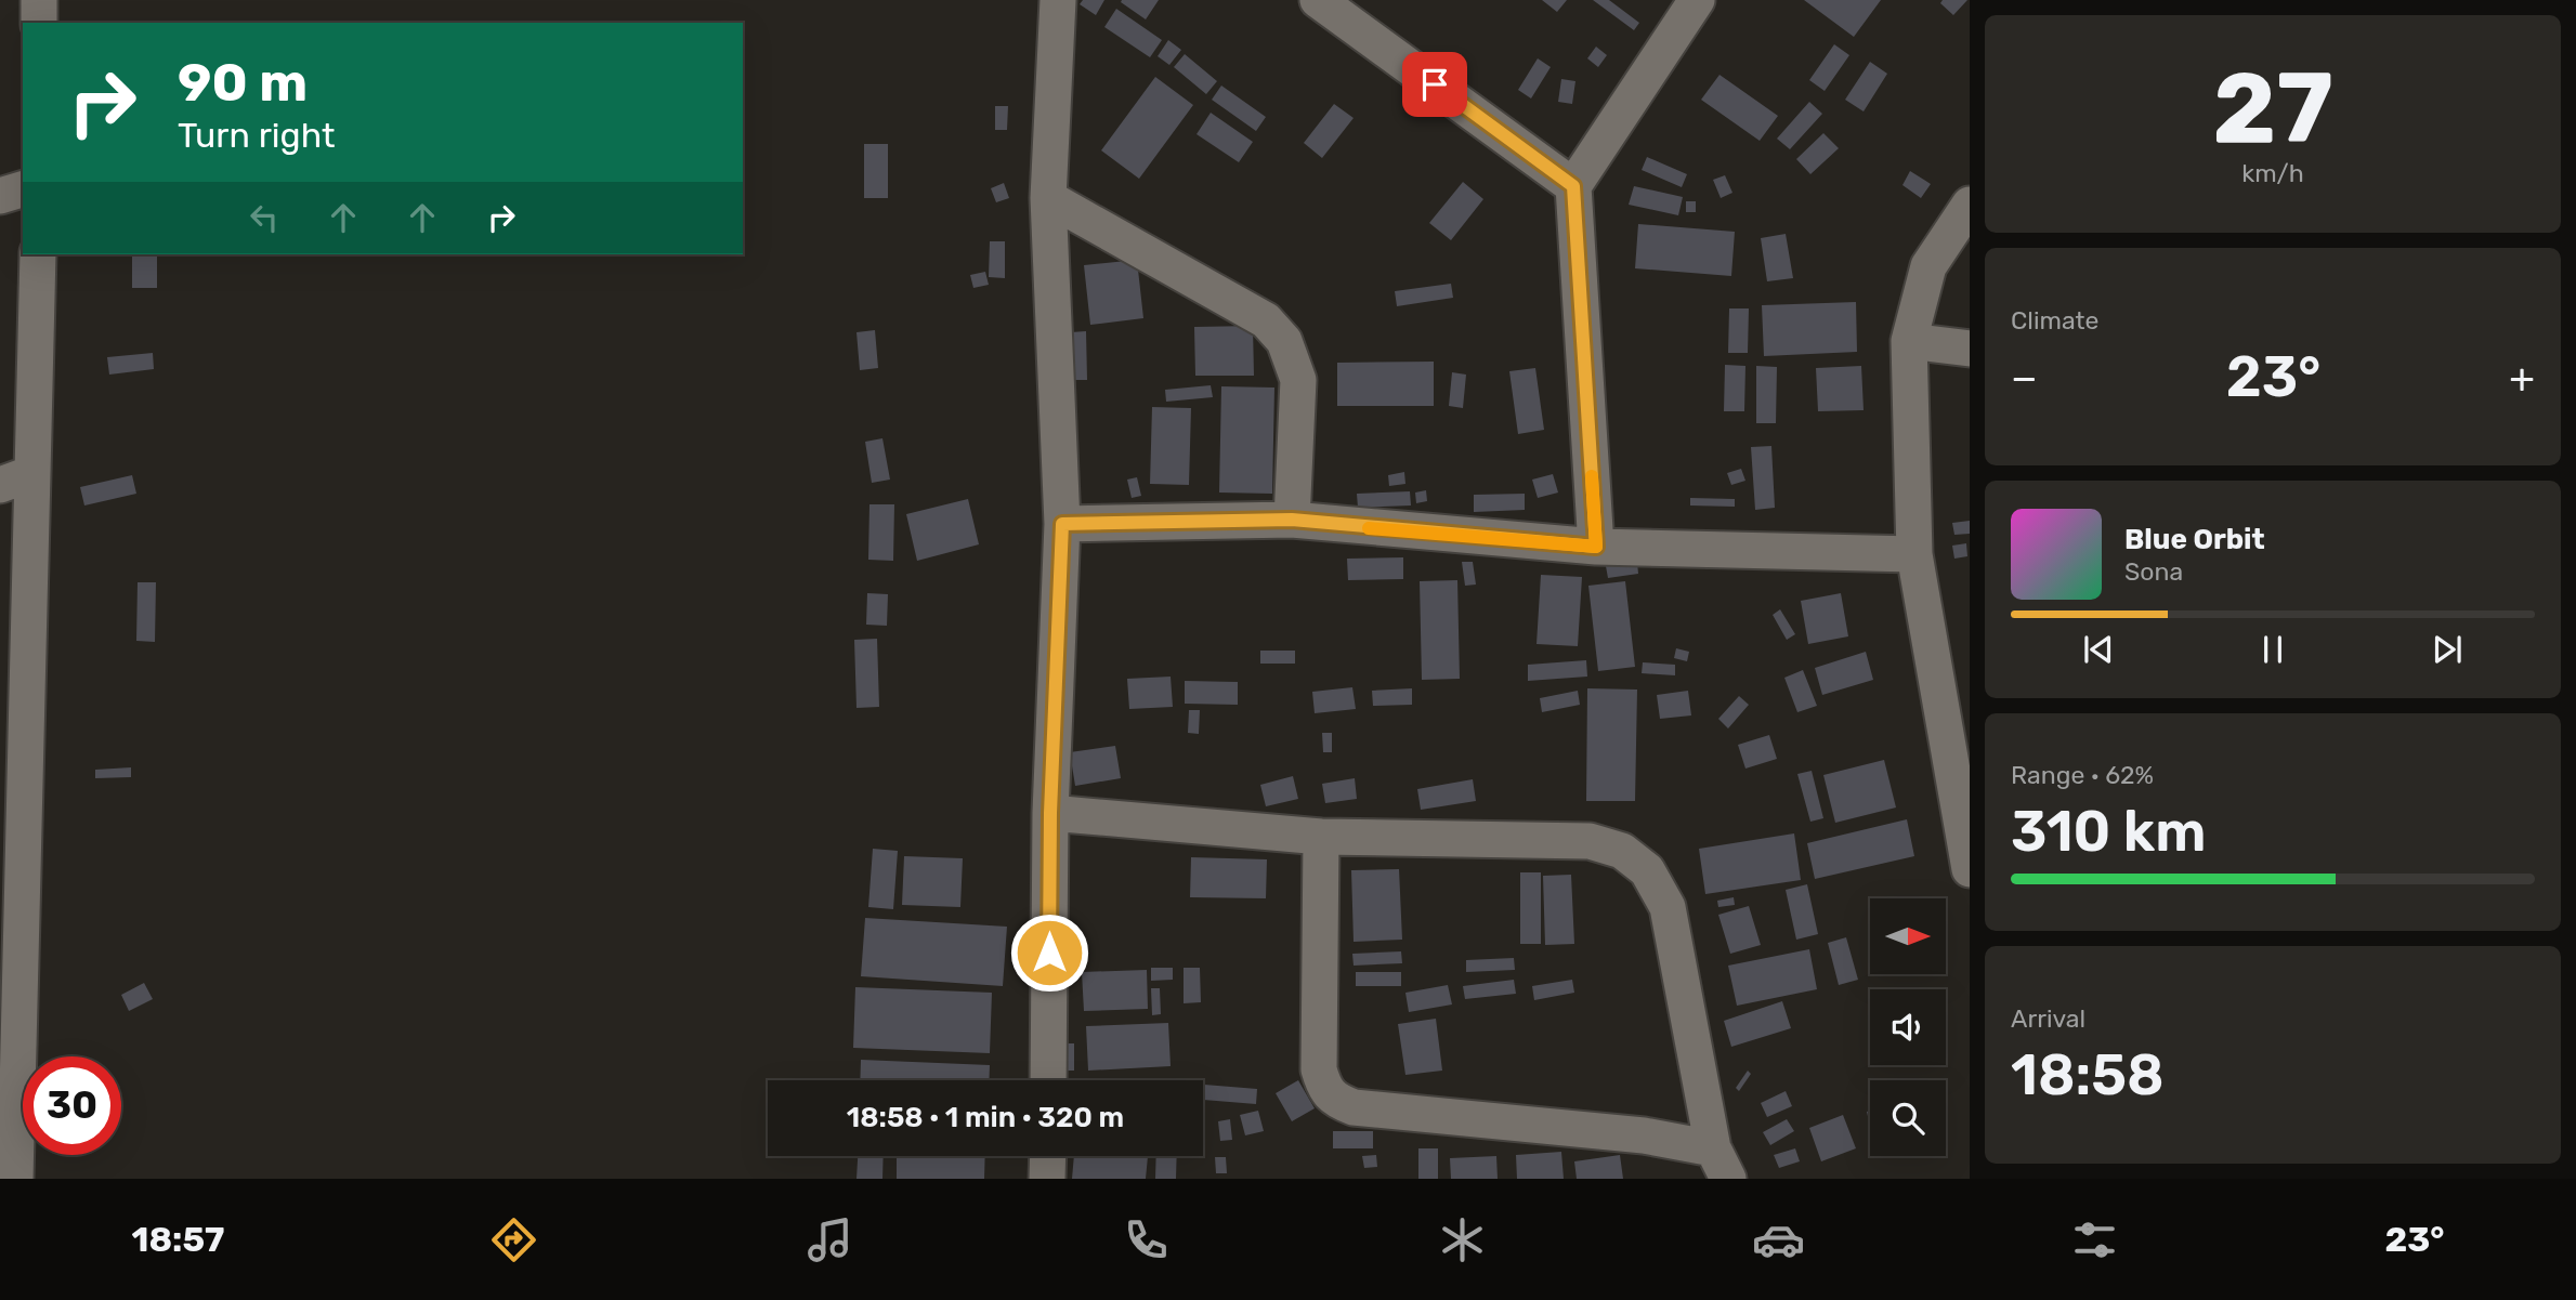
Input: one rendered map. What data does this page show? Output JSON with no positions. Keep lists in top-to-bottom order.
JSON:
{
  "north": "right",
  "page": {
    "tile": [
      ["27", "km/h"],
      "Climate",
      ["Range · 62%", "310 km"],
      ["Arrival", "18:58"]
    ],
    "turn": ["90 m", "Turn right"],
    "heat": ["−", "23°", "+"],
    "song": ["Blue Orbit", "Sona"],
    "limit": "30",
    "trip": "18:58 · 1 min · 320 m",
    "tabs": ["18:57", "23°"]
  }
}
